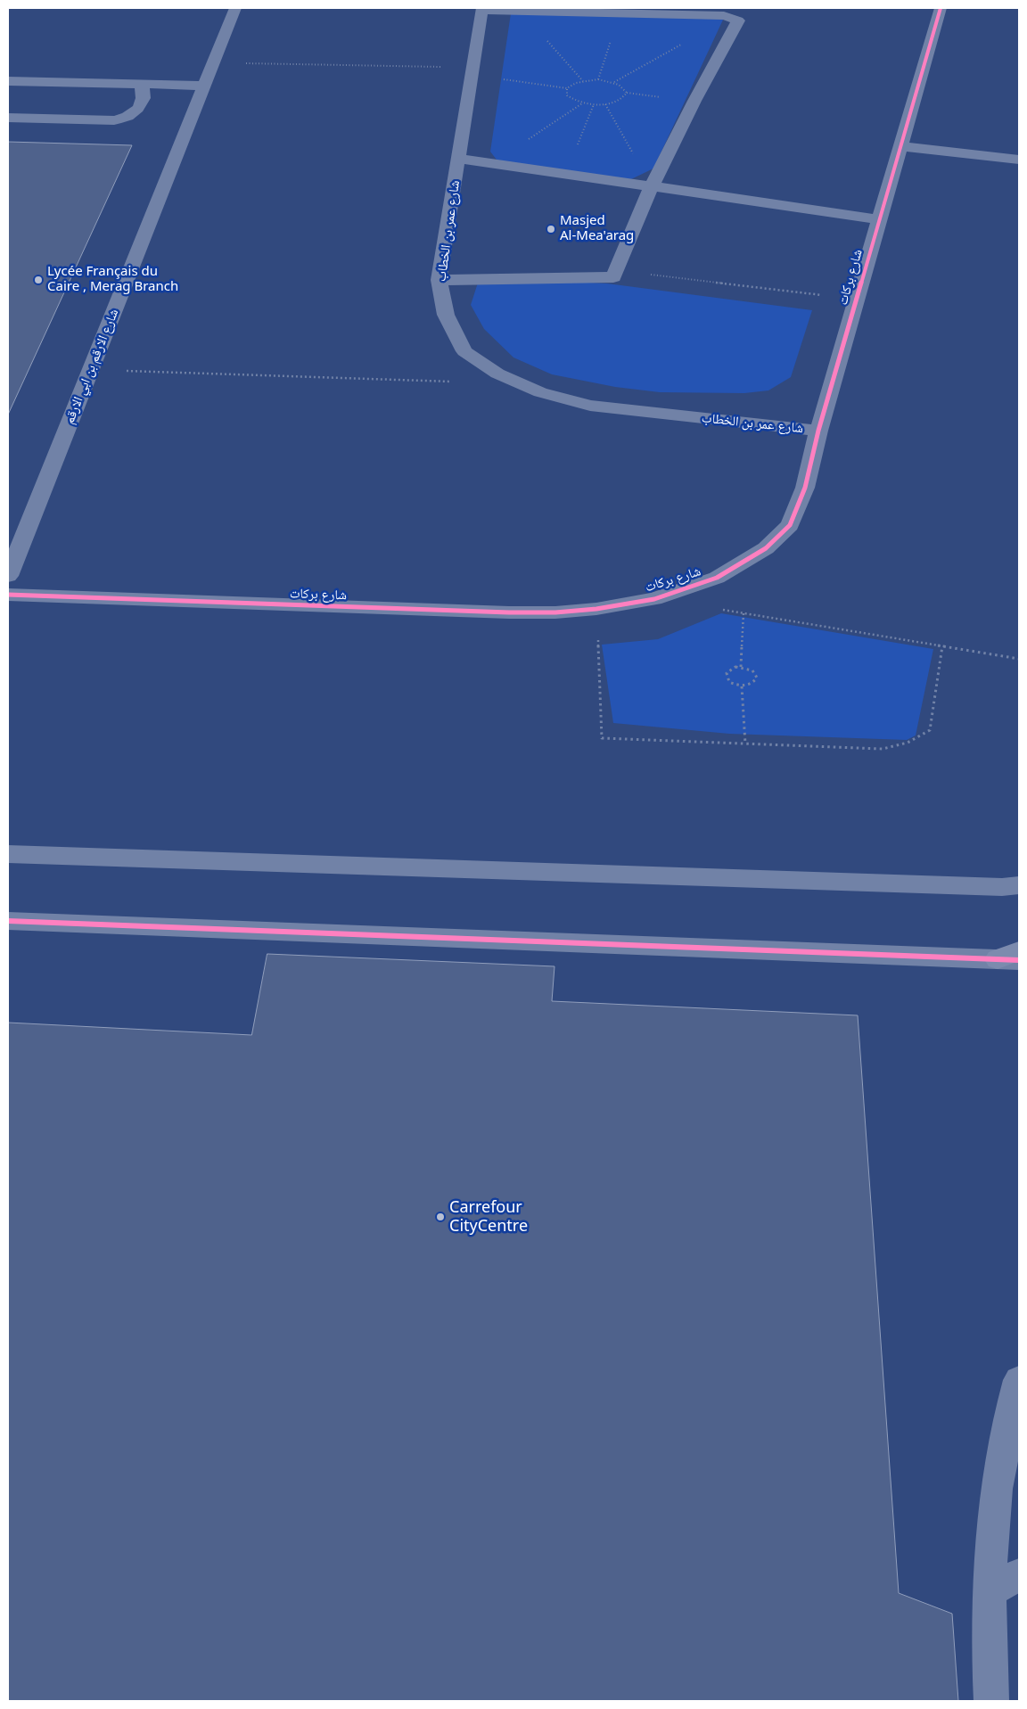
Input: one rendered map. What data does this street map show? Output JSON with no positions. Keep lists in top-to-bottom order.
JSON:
{
  "streets": {
    "street": ["شارع عمر بن الخطاب", "شارع بركات", "شارع الارقم بن ابي الارقم"]
  },
  "crossings": [
    ["شارع عمر بن الخطاب", "شارع بركات"]
  ],
  "places": ["Masjed Al-Mea'arag", "Lycée Français du Caire , Merag Branch", "Carrefour CityCentre"]
}
